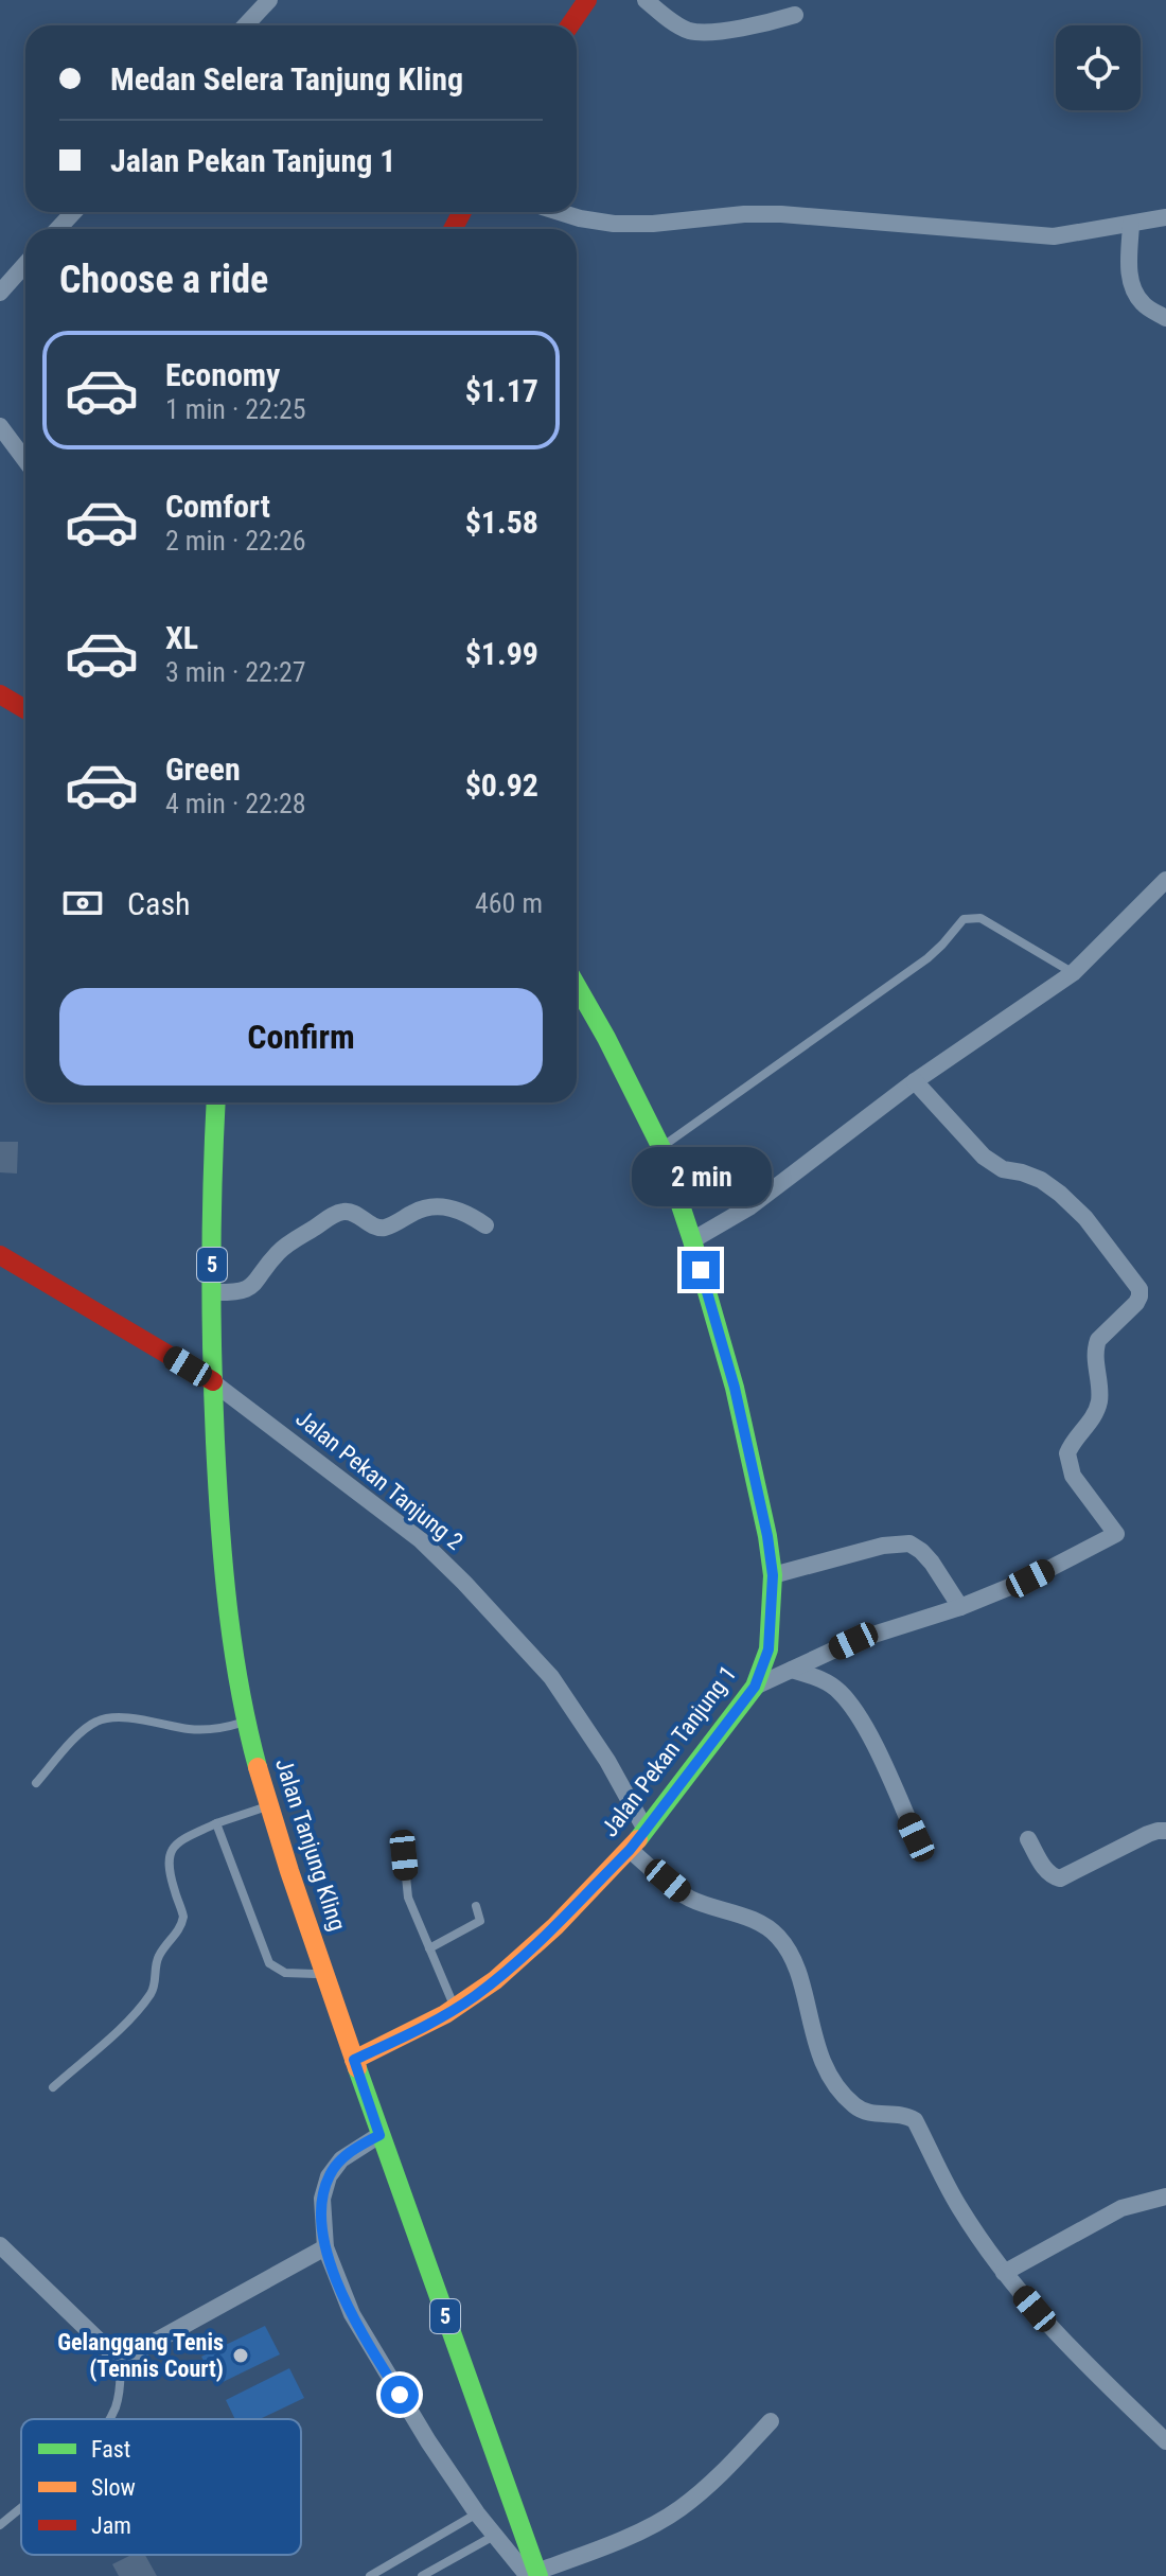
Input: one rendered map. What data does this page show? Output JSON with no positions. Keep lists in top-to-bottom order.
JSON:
{
  "streets": {
    "main road": [
      "5",
      "Jalan Pekan Tanjung 2",
      "Jalan Pekan Tanjung 1",
      "Jalan Tanjung Kling"
    ]
  },
  "crossings": [
    ["Jalan Pekan Tanjung 2", "Jalan Pekan Tanjung 1"],
    ["Jalan Pekan Tanjung 2", "Jalan Tanjung Kling"],
    ["Jalan Pekan Tanjung 1", "Jalan Tanjung Kling"]
  ],
  "places": ["Gelanggang Tenis (Tennis Court)"],
  "legend": ["Fast", "Slow", "Jam"],
  "page": {
    "banner": ["Medan Selera Tanjung Kling", "Jalan Pekan Tanjung 1"],
    "heading": "Choose a ride",
    "list": [
      {
        "name": "Economy",
        "note": "1 min · 22:25",
        "value": "$1.17"
      },
      {
        "name": "Comfort",
        "note": "2 min · 22:26",
        "value": "$1.58"
      },
      {
        "name": "XL",
        "note": "3 min · 22:27",
        "value": "$1.99"
      },
      {
        "name": "Green",
        "note": "4 min · 22:28",
        "value": "$0.92"
      }
    ],
    "pay": ["Cash", "460 m"],
    "buttons": "Confirm",
    "bubble": "2 min"
  }
}
